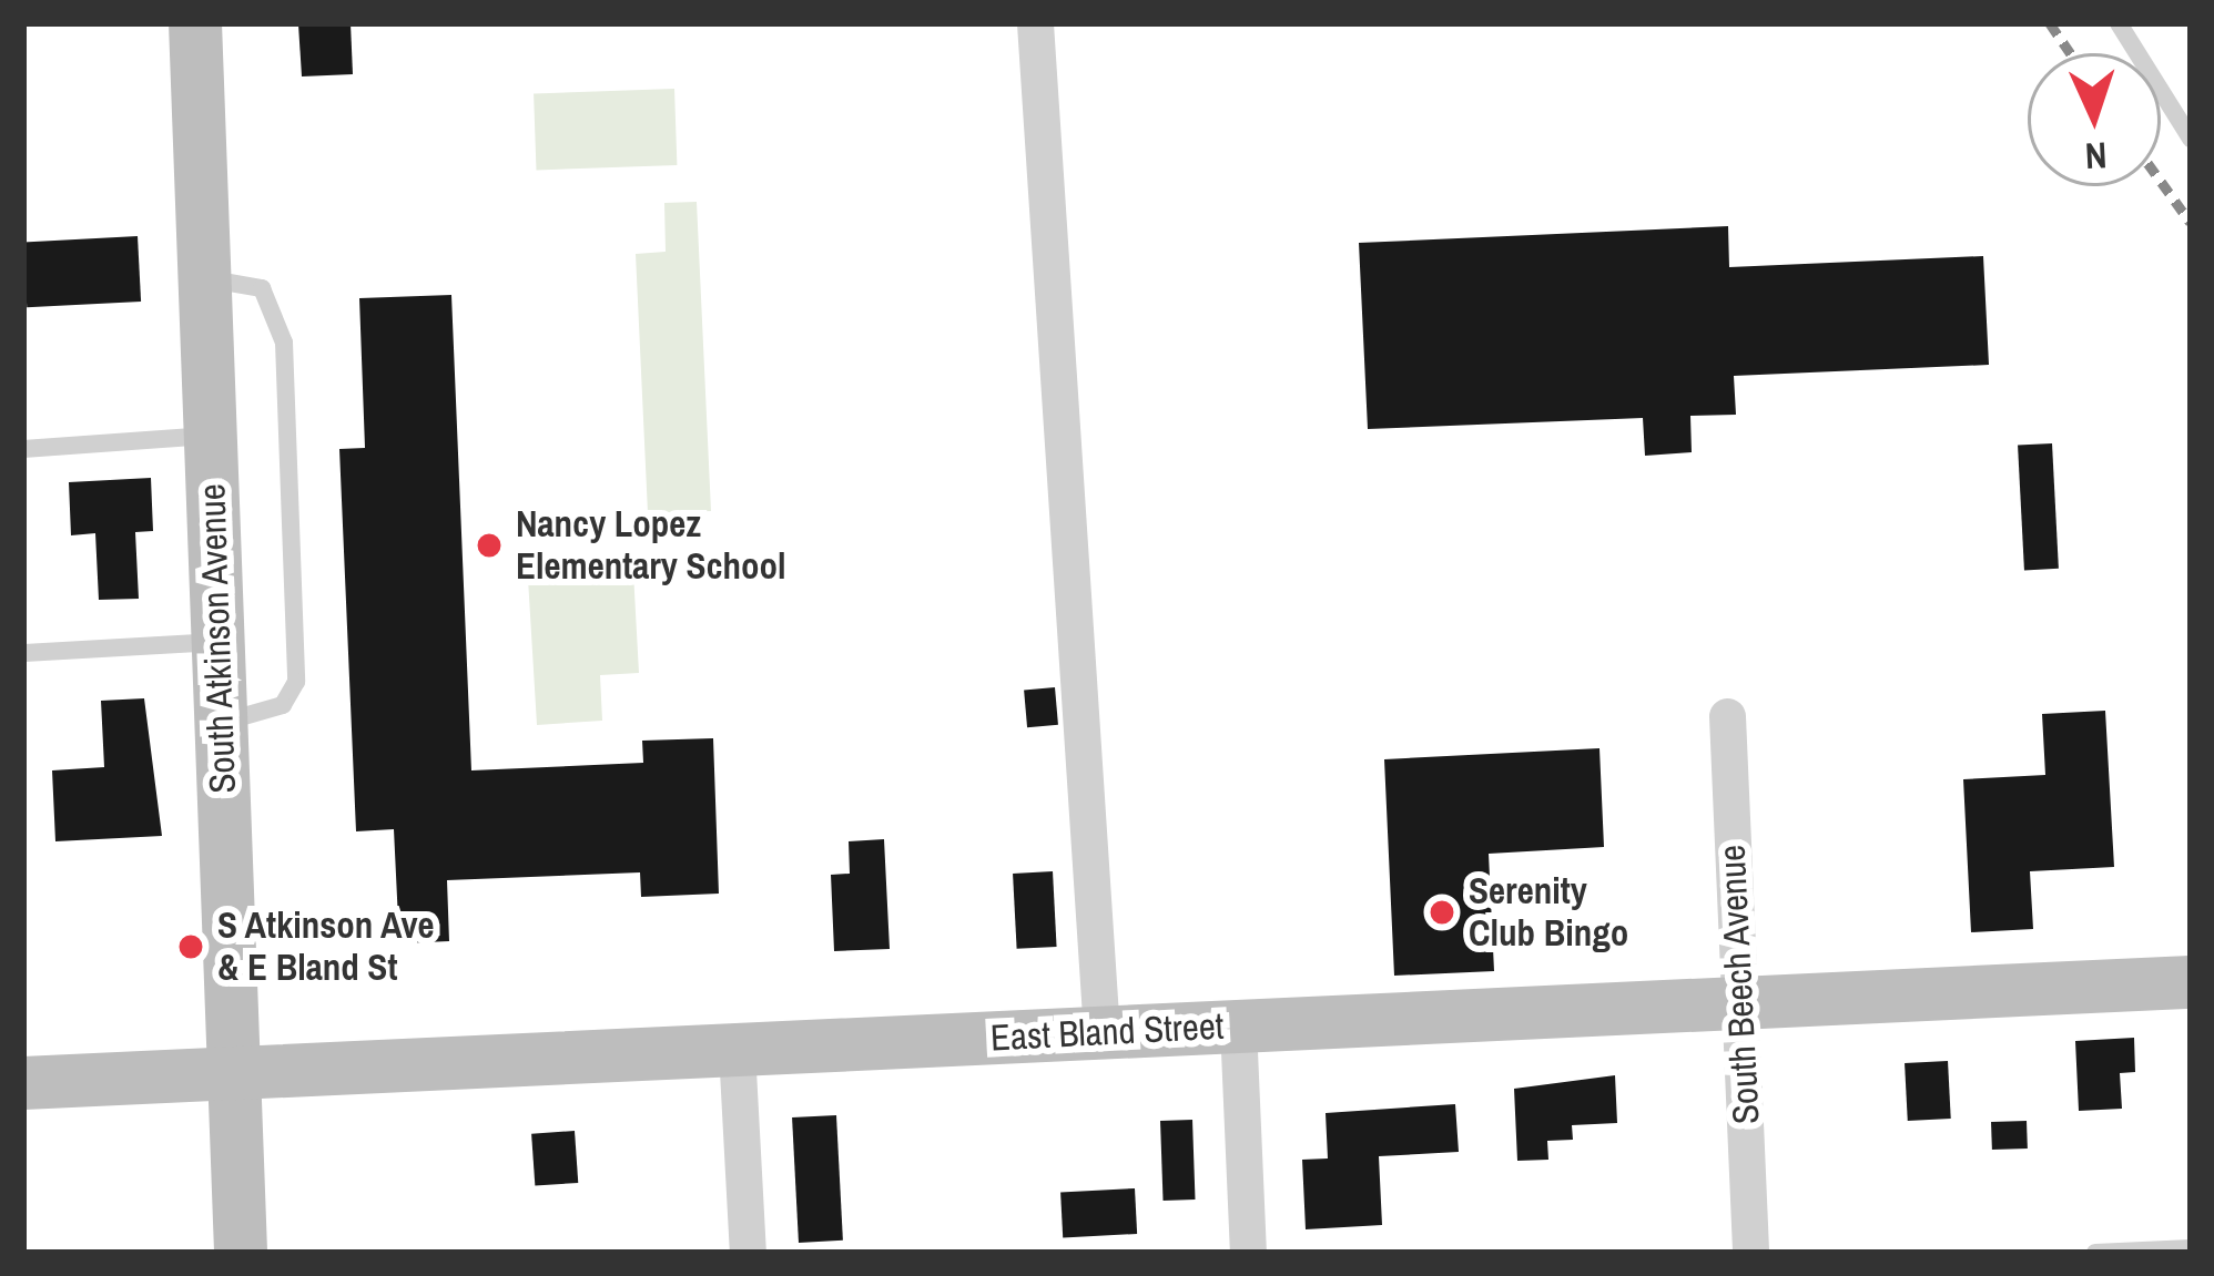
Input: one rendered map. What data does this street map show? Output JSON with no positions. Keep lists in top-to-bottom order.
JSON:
{
  "streets": {
    "street": ["South Atkinson Avenue", "South Beech Avenue", "East Bland Street"]
  },
  "crossings": [
    ["South Atkinson Avenue", "East Bland Street"],
    ["South Beech Avenue", "East Bland Street"]
  ],
  "places": ["Nancy Lopez Elementary School", "Serenity Club Bingo", "S Atkinson Ave & E Bland St"],
  "north": "bottom"
}
